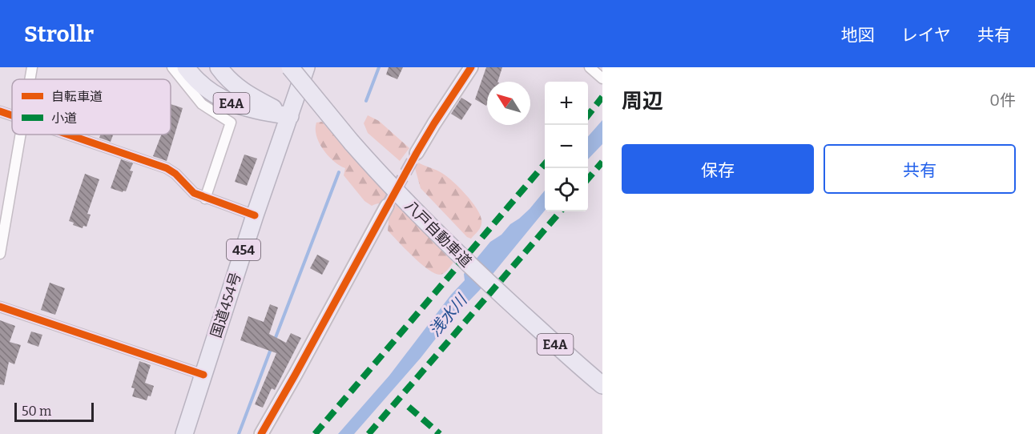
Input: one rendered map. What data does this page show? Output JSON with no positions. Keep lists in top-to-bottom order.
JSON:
{
  "streets": {
    "highway": [
      "E4A",
      "八戸自動車道",
      "454",
      "国道454号"
    ]
  },
  "crossings": [
    ["E4A", "国道454号"]
  ],
  "water": ["浅水川"],
  "legend": ["自転車道", "小道"],
  "scale_bar": "50 m",
  "north": "top left",
  "page": {
    "header": "Strollr",
    "nav": ["地図", "レイヤ", "共有"],
    "heading": ["周辺", "0件"],
    "map_buttons": ["+", "−"],
    "buttons": ["保存", "共有"],
    "scale": "50 m"
  }
}
